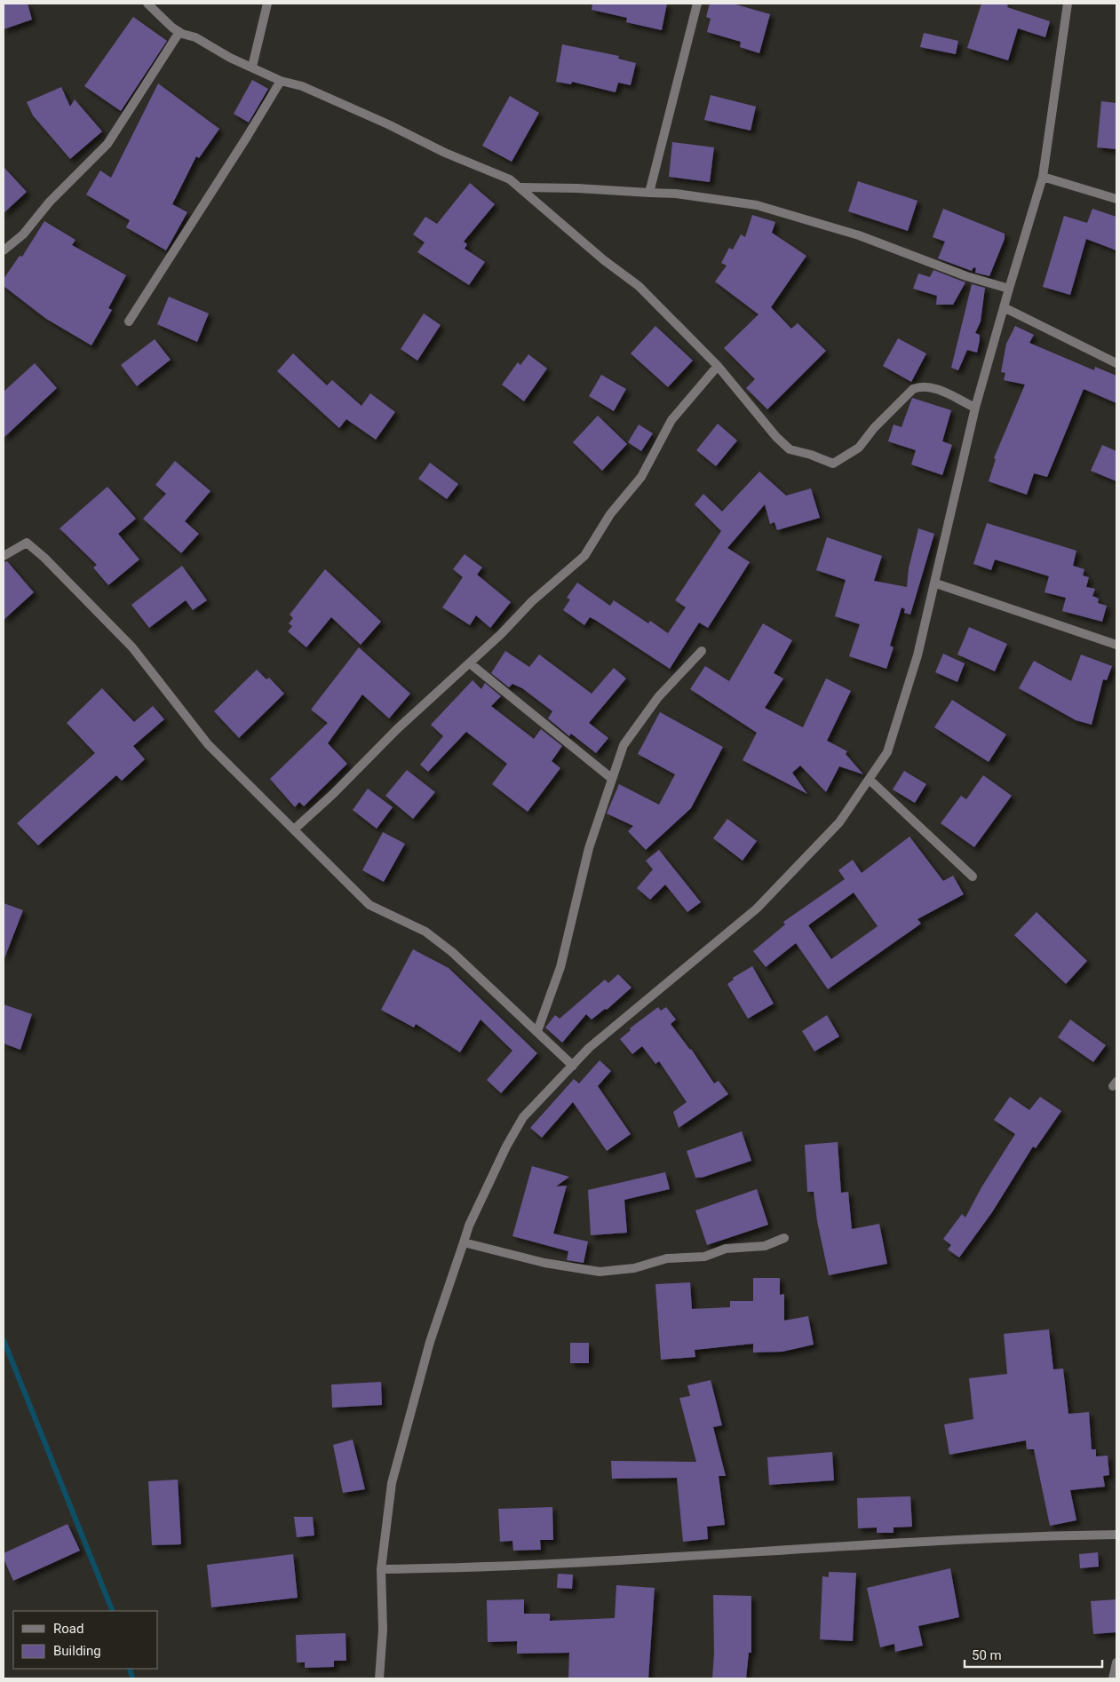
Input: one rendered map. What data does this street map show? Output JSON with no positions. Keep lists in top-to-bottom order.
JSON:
{
  "legend": ["Road", "Building"],
  "scale_bar": "50 m"
}
